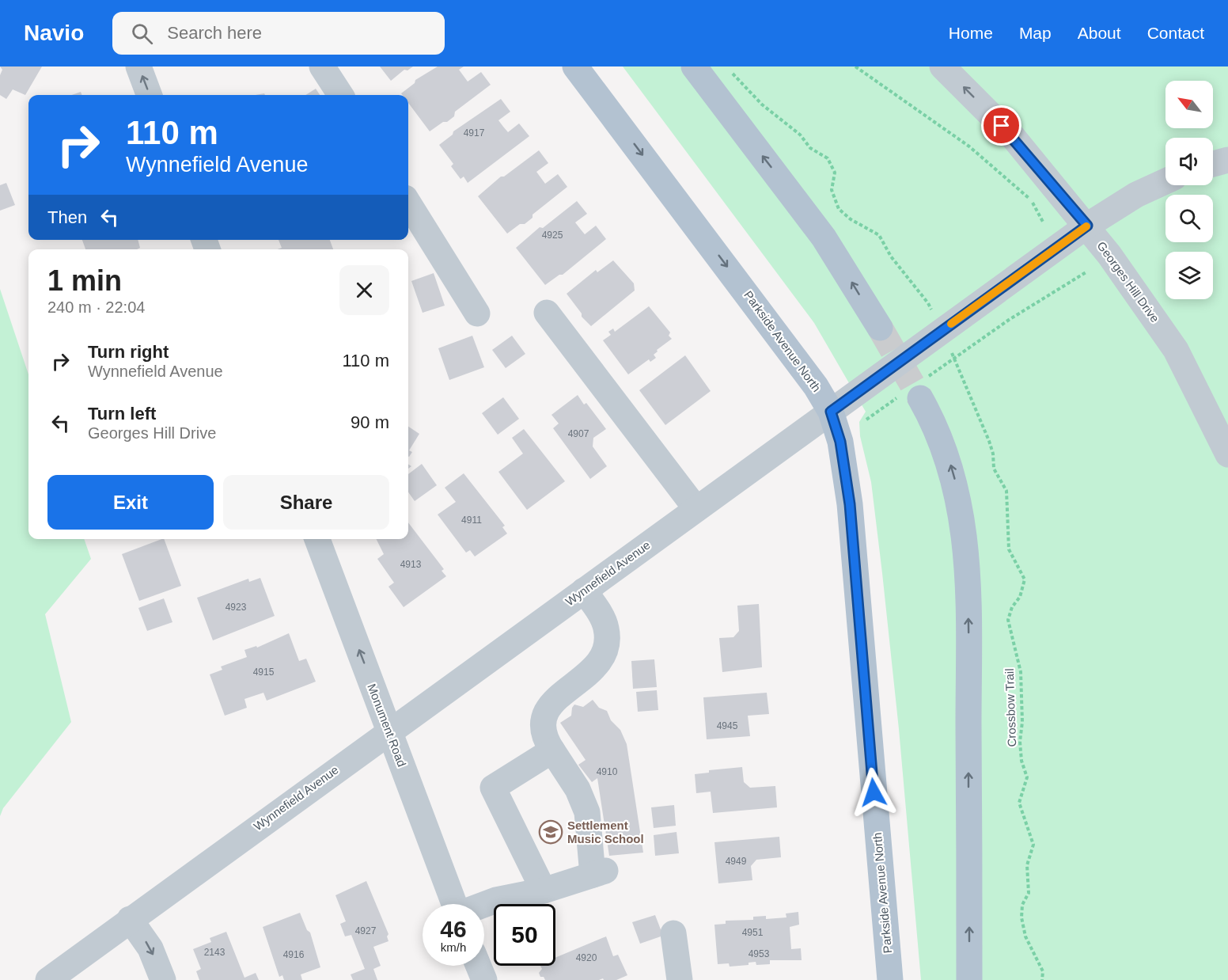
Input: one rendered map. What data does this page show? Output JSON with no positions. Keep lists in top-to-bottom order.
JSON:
{
  "streets": {
    "main road": ["Parkside Avenue North"],
    "street": ["Georges Hill Drive", "Wynnefield Avenue", "Monument Road"],
    "path": ["Crossbow Trail"]
  },
  "crossings": [
    ["Georges Hill Drive", "Wynnefield Avenue"],
    ["Parkside Avenue North", "Wynnefield Avenue"],
    ["Wynnefield Avenue", "Monument Road"]
  ],
  "one_way": ["Georges Hill Drive", "Monument Road"],
  "places": {
    "school or university": ["Settlement Music School"]
  },
  "house_numbers": [
    "4917",
    "4925",
    "4907",
    "4911",
    "4913",
    "4923",
    "4915",
    "4945",
    "4910",
    "4949",
    "4927",
    "4951",
    "2143",
    "4953",
    "4916",
    "4920"
  ],
  "north": "top left",
  "page": {
    "header": "Navio",
    "search": "Search here",
    "nav": [
      "Home",
      "Map",
      "About",
      "Contact"
    ],
    "turn": ["110 m", "Wynnefield Avenue"],
    "then": "Then",
    "heading": ["1 min", "240 m · 22:04"],
    "list": [
      {
        "name": "Turn right",
        "note": "Wynnefield Avenue",
        "value": "110 m"
      },
      {
        "name": "Turn left",
        "note": "Georges Hill Drive",
        "value": "90 m"
      }
    ],
    "buttons": ["Exit", "Share"],
    "speed": "46 km/h",
    "limit": "50"
  }
}
